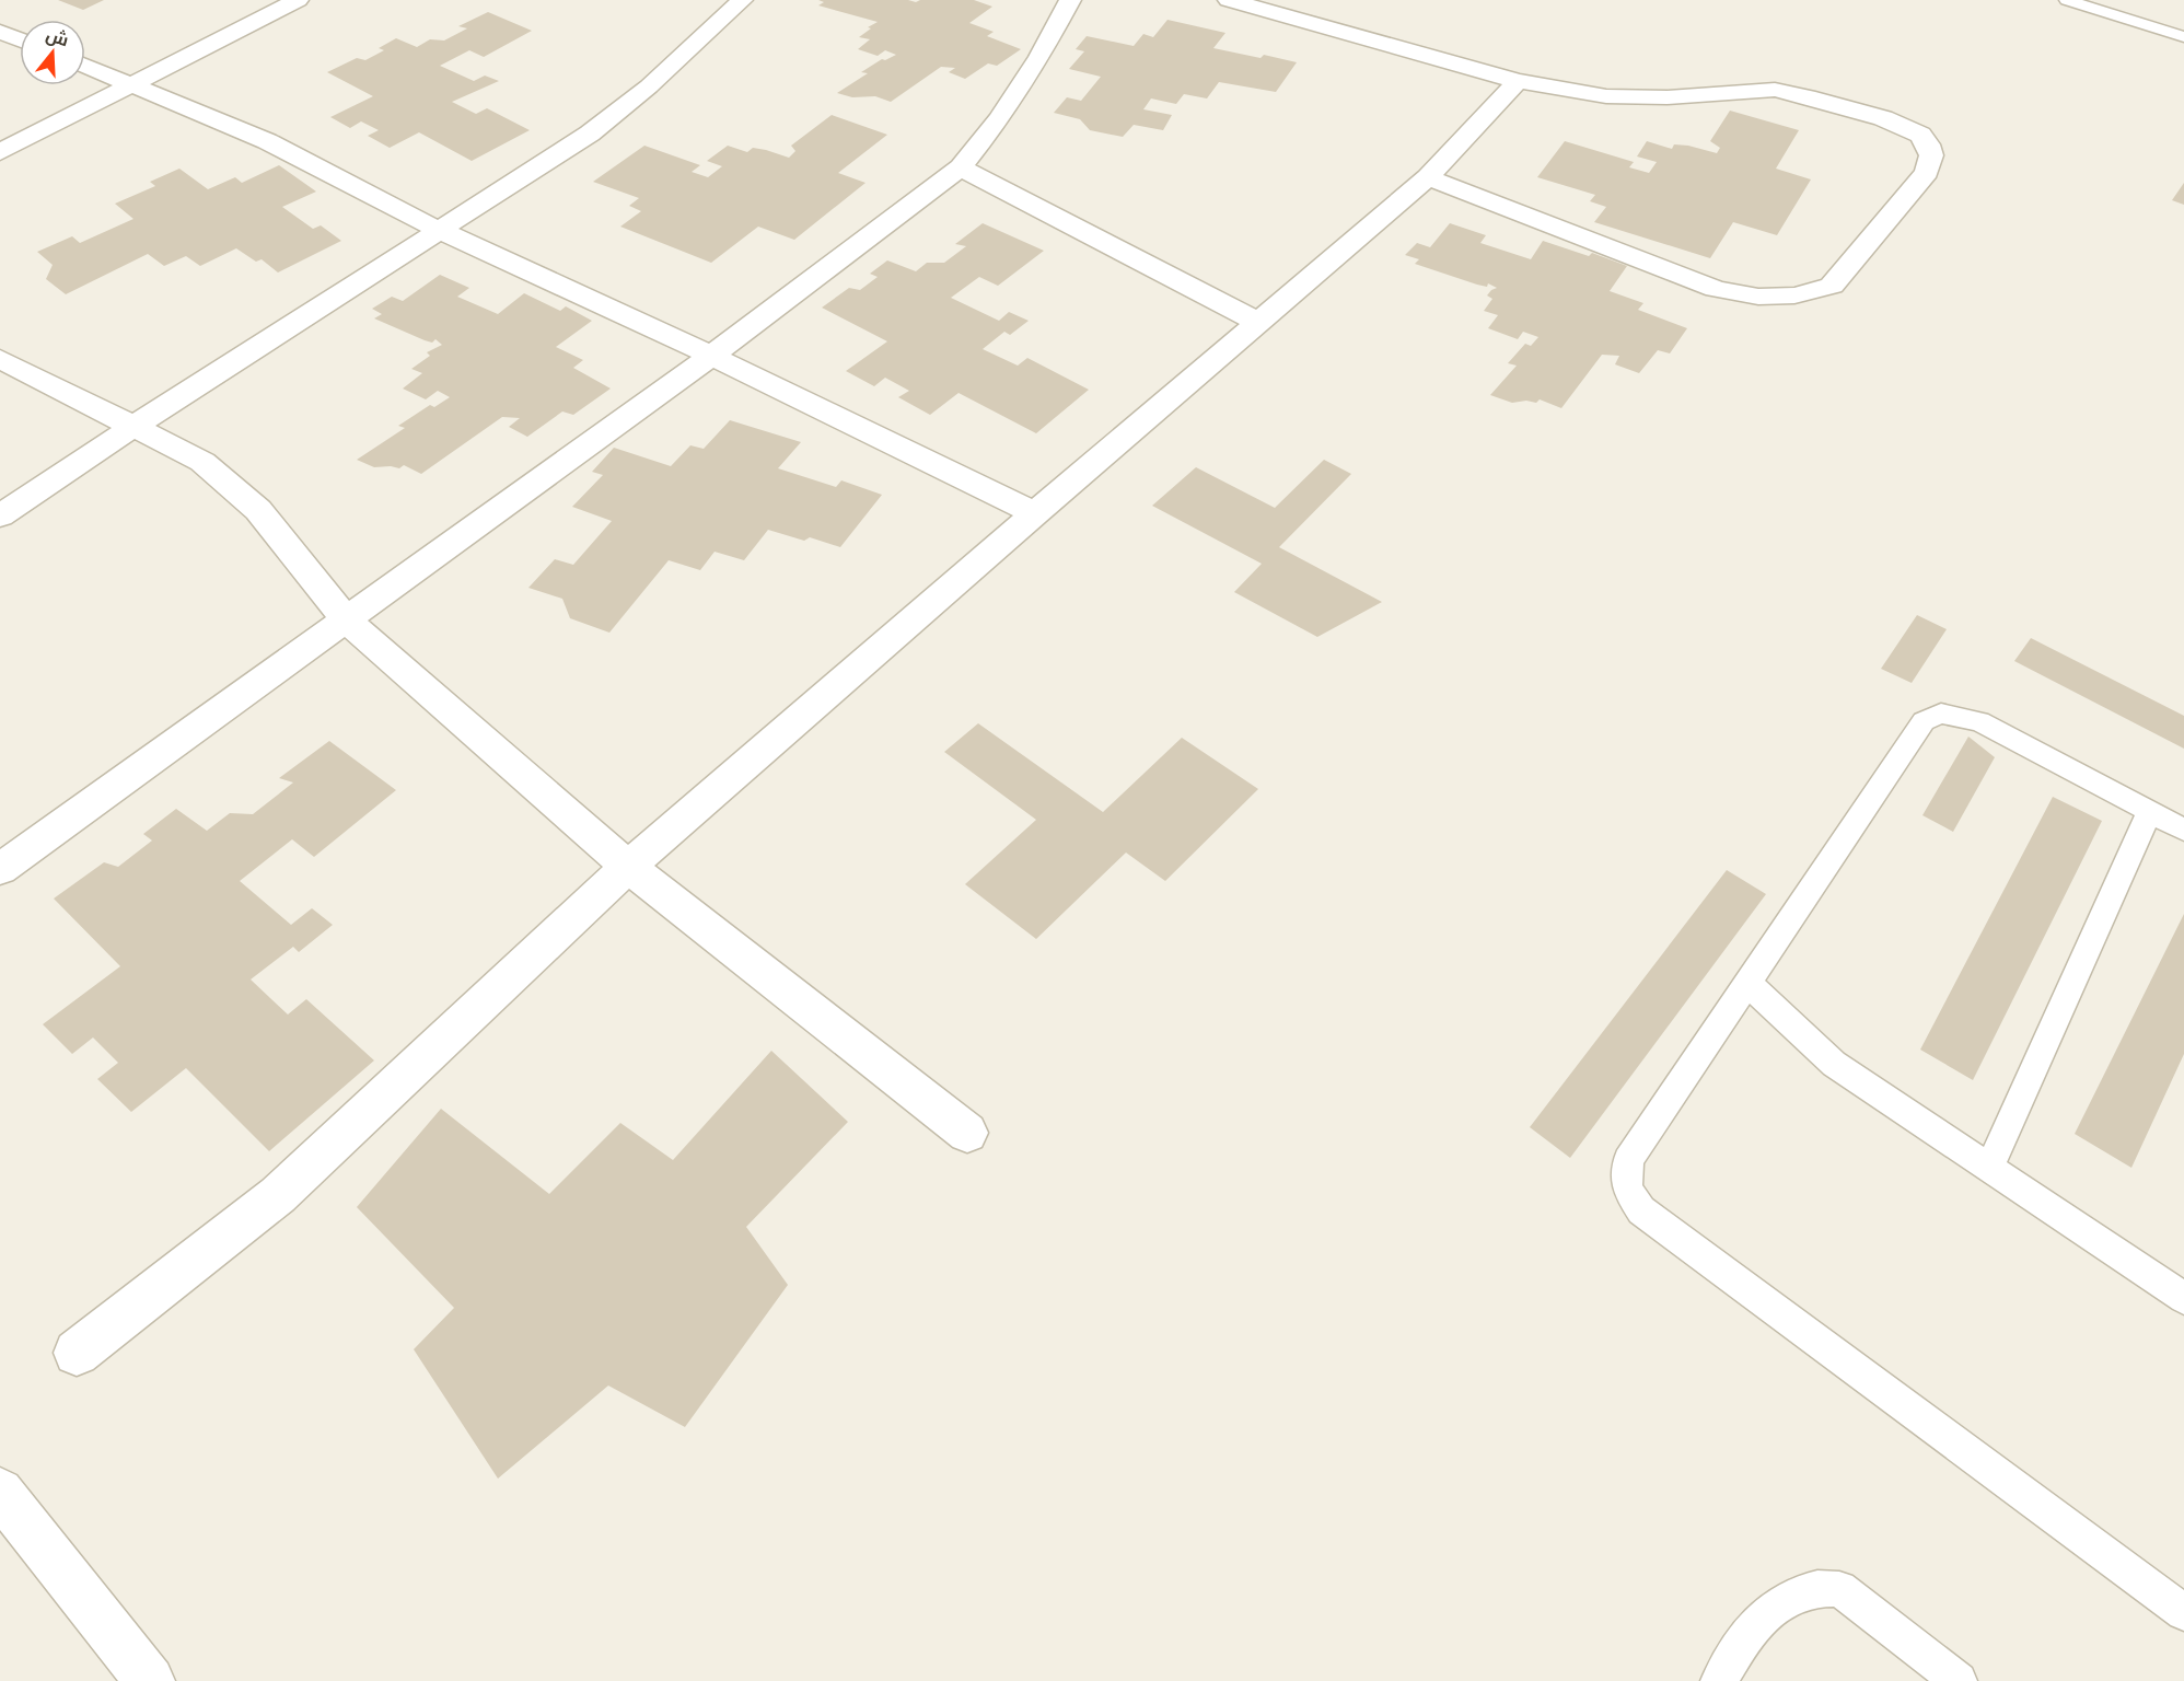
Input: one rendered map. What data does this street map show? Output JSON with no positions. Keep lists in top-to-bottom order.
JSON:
{
  "north": "top"
}
